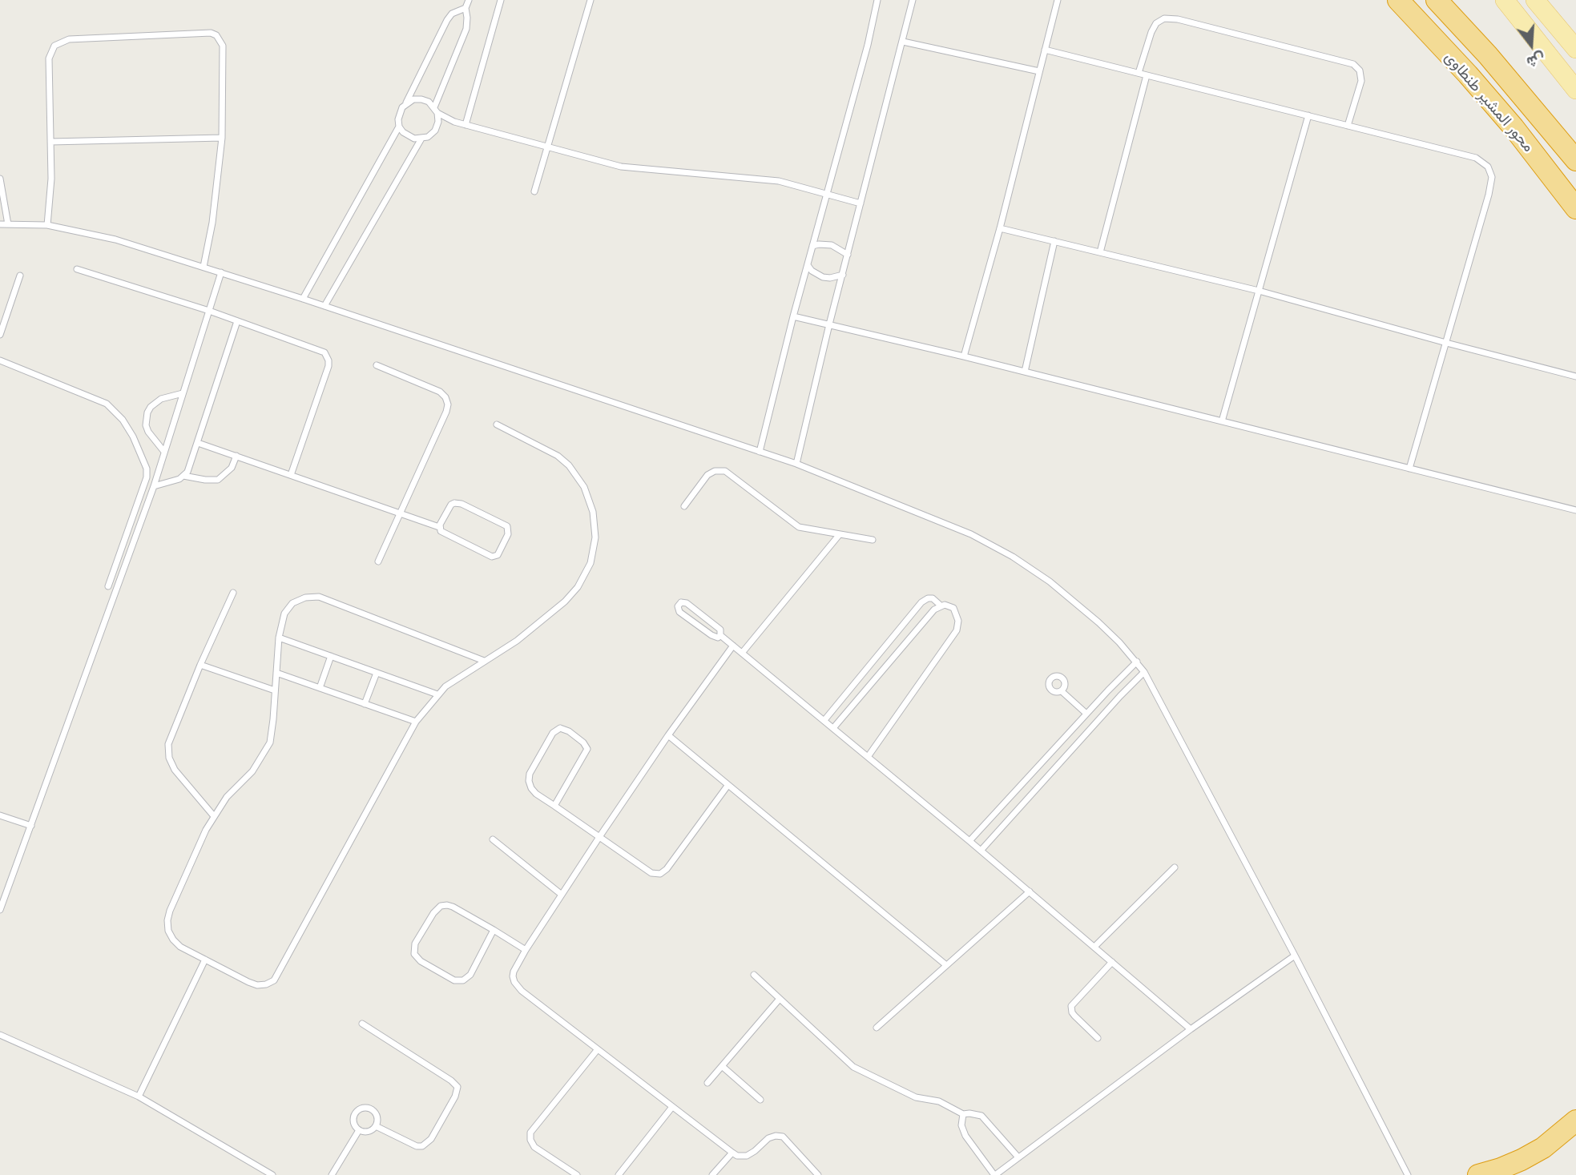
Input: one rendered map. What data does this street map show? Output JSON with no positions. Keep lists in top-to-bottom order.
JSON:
{
  "streets": {
    "highway": ["محور المشير طنطاوى"]
  },
  "north": "bottom"
}
